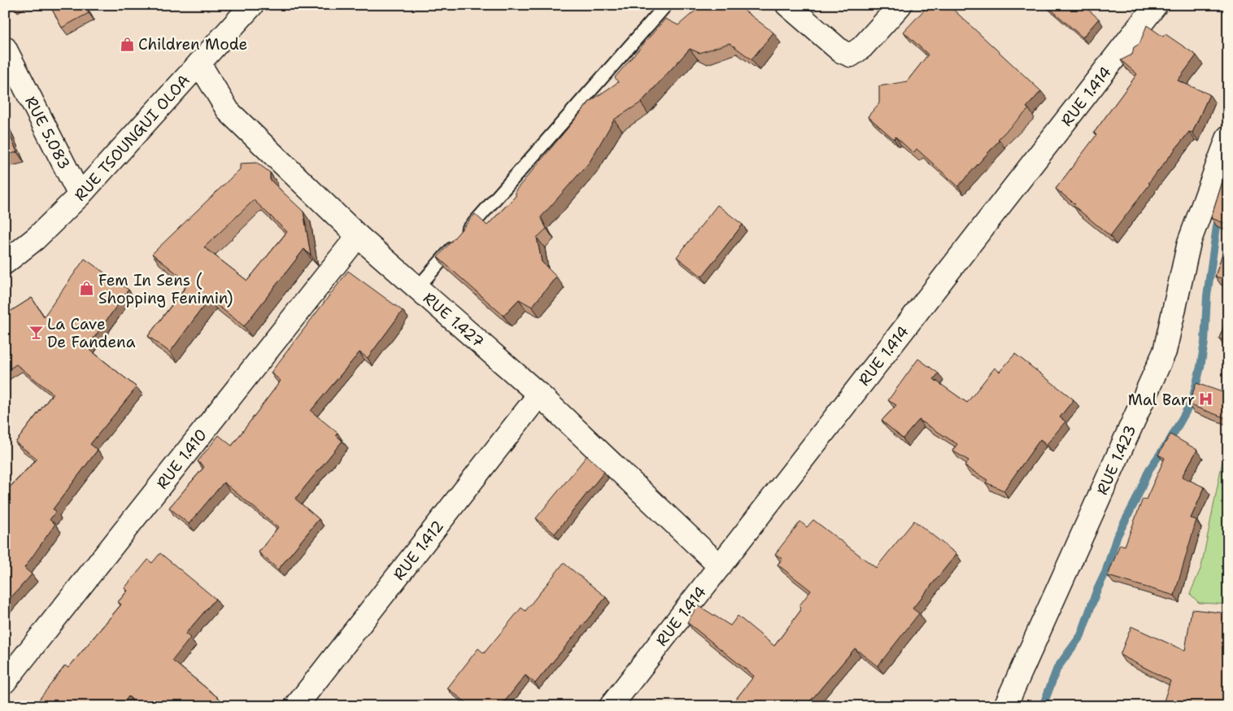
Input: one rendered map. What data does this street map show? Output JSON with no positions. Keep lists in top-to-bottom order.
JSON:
{
  "streets": {
    "street": [
      "RUE 1.414",
      "RUE 5.083",
      "RUE TSOUNGUI OLOA",
      "RUE 1.427",
      "RUE 1.410",
      "RUE 1.423",
      "RUE 1.412"
    ]
  },
  "crossings": [
    ["RUE 1.414", "RUE 1.427"],
    ["RUE 5.083", "RUE TSOUNGUI OLOA"],
    ["RUE TSOUNGUI OLOA", "RUE 1.427"],
    ["RUE 1.427", "RUE 1.410"],
    ["RUE 1.427", "RUE 1.412"]
  ],
  "places": {
    "shop": ["Children Mode", "Fem In Sens ( Shopping Fenimin)"],
    "bar": ["La Cave De Fandena"],
    "hospital": ["Mal Barr"]
  }
}
